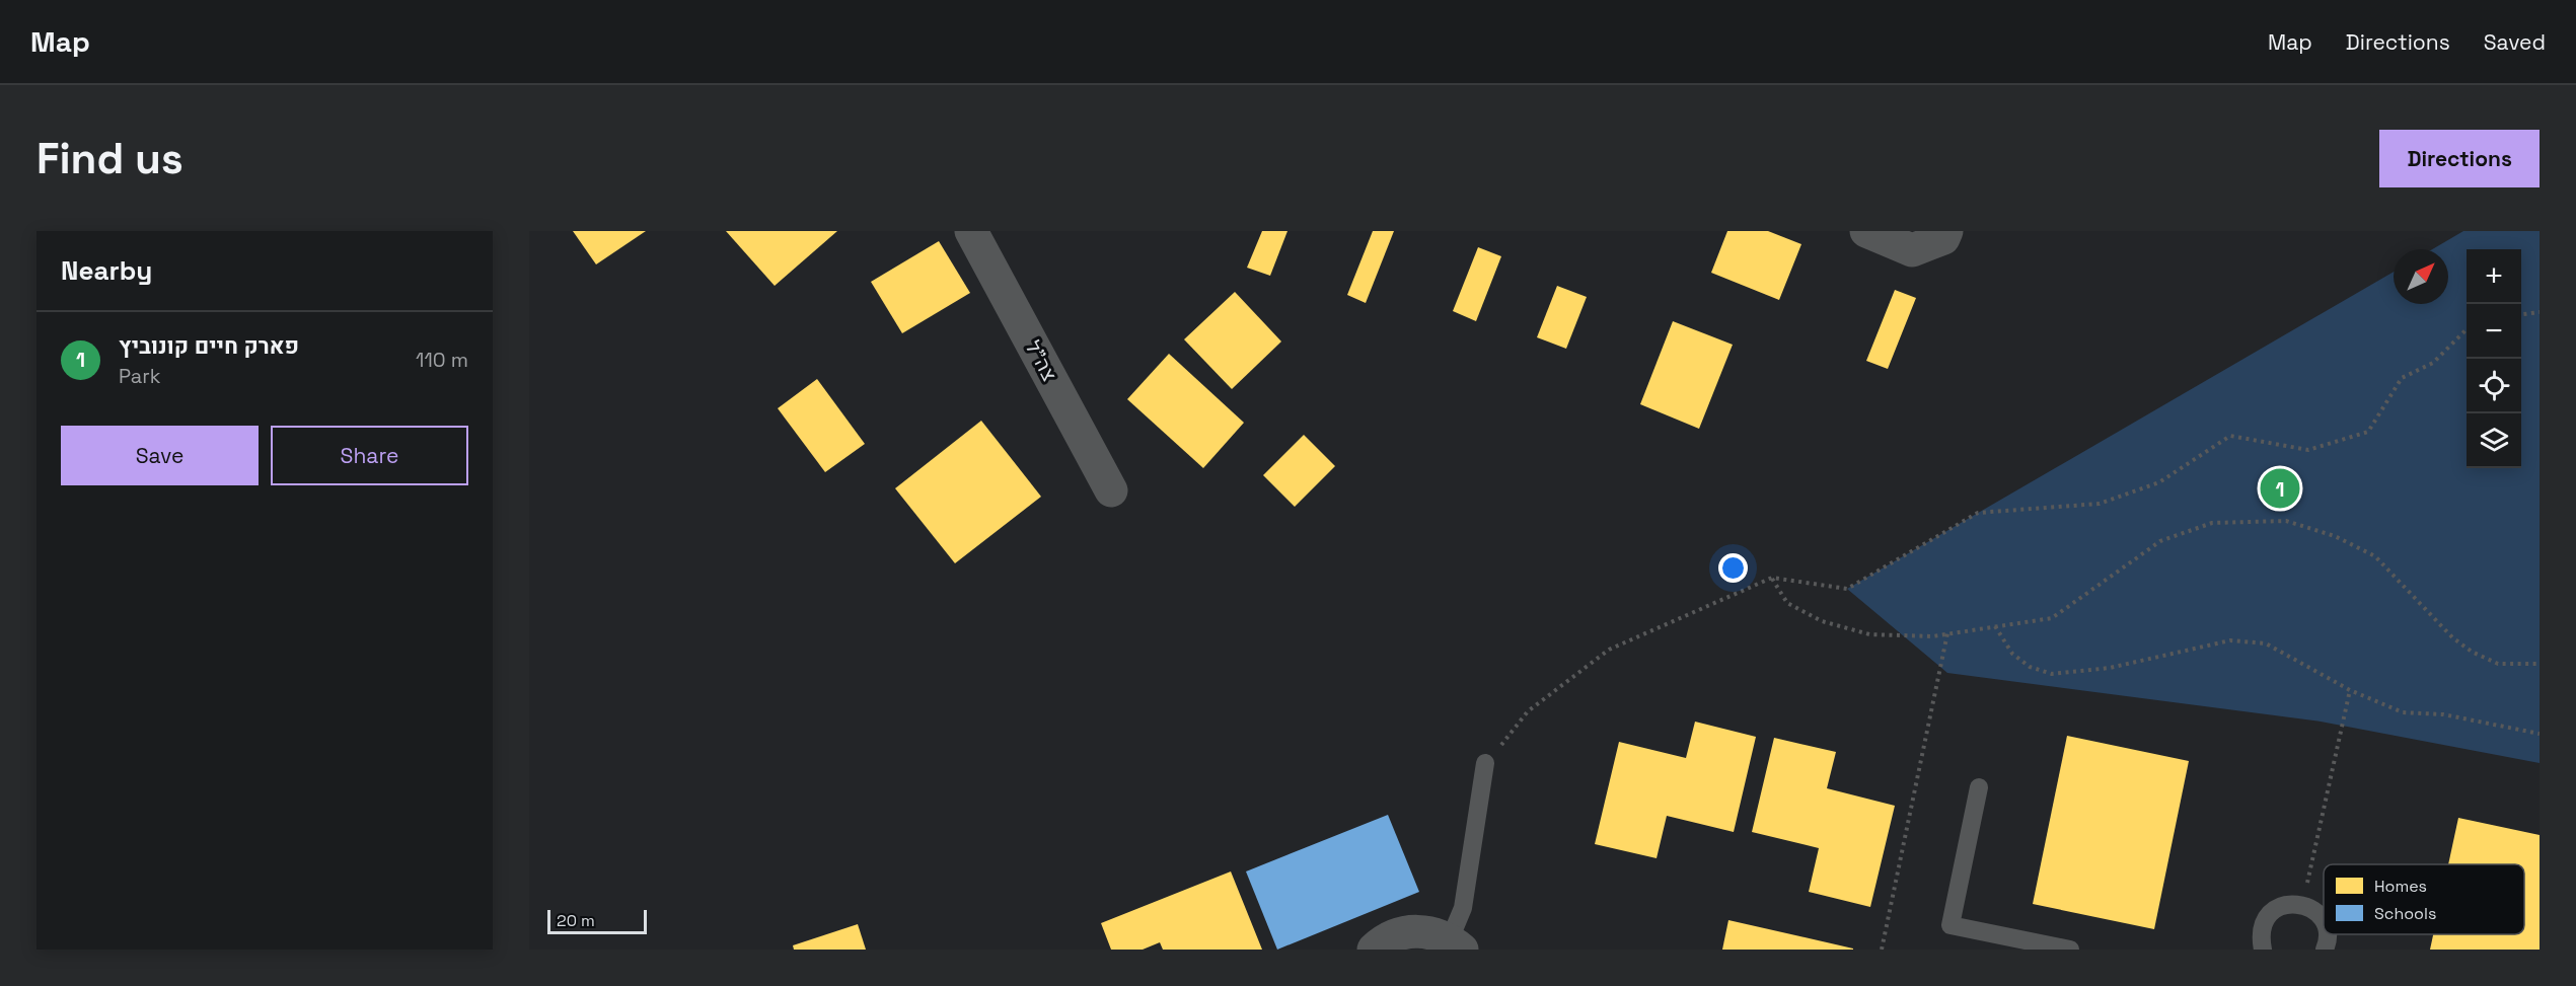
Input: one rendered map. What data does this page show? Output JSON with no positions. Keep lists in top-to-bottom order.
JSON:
{
  "streets": {
    "street": ["צה\"ל"]
  },
  "legend": ["Homes", "Schools"],
  "scale_bar": "20 m",
  "north": "top right",
  "page": {
    "header": "Map",
    "nav": ["Map", "Directions", "Saved"],
    "buttons": [
      "Directions",
      ["Save", "Share"]
    ],
    "title": "Find us",
    "heading": "Nearby",
    "map_buttons": ["+", "−"],
    "list": [
      {
        "mark": "1",
        "name": "פארק חיים קונוביץ",
        "note": "Park",
        "value": "110 m"
      }
    ],
    "pins": "1",
    "scale": "20 m"
  }
}
